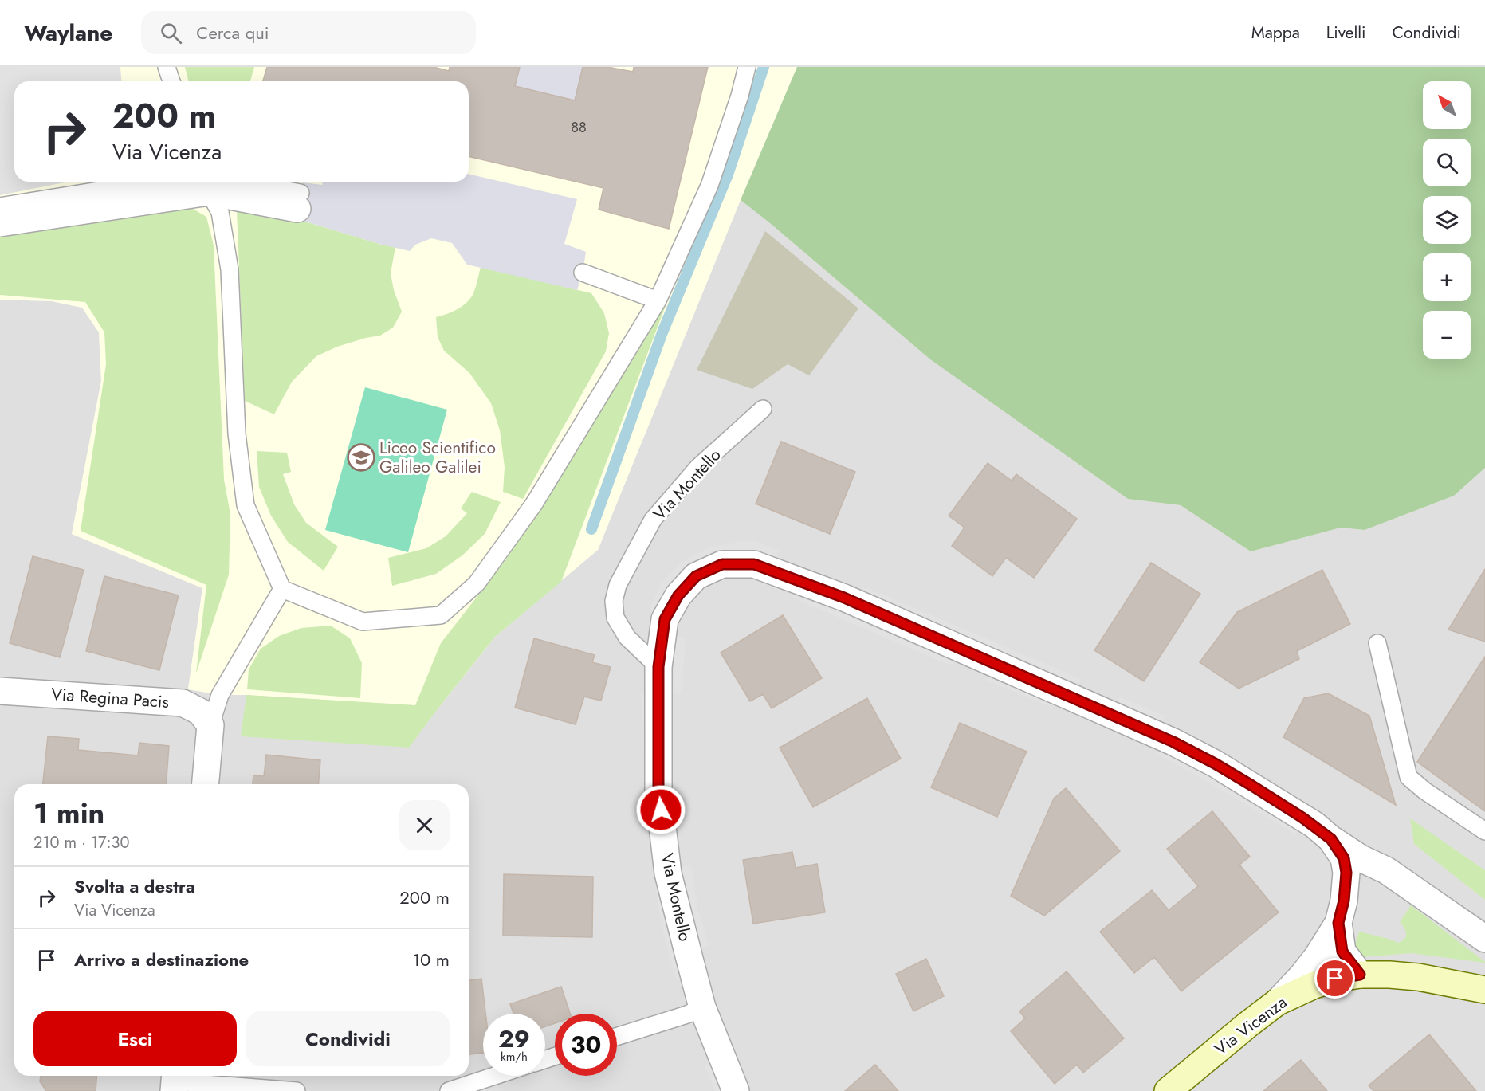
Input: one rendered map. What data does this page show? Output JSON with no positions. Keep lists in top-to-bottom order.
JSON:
{
  "streets": {
    "main road": ["Via Vicenza"],
    "street": ["Via Montello", "Via Regina Pacis"]
  },
  "crossings": [
    ["Via Montello", "Via Vicenza"]
  ],
  "places": {
    "school or university": ["Liceo Scientifico Galileo Galilei"]
  },
  "house_numbers": ["88"],
  "north": "top left",
  "page": {
    "header": "Waylane",
    "search": "Cerca qui",
    "nav": ["Mappa", "Livelli", "Condividi"],
    "map_buttons": ["+", "−"],
    "turn": ["200 m", "Via Vicenza"],
    "heading": ["1 min", "210 m · 17:30"],
    "list": [
      {
        "name": "Svolta a destra",
        "note": "Via Vicenza",
        "value": "200 m"
      },
      {
        "name": "Arrivo a destinazione",
        "value": "10 m"
      }
    ],
    "buttons": ["Esci", "Condividi"],
    "speed": "29 km/h",
    "limit": "30"
  }
}
